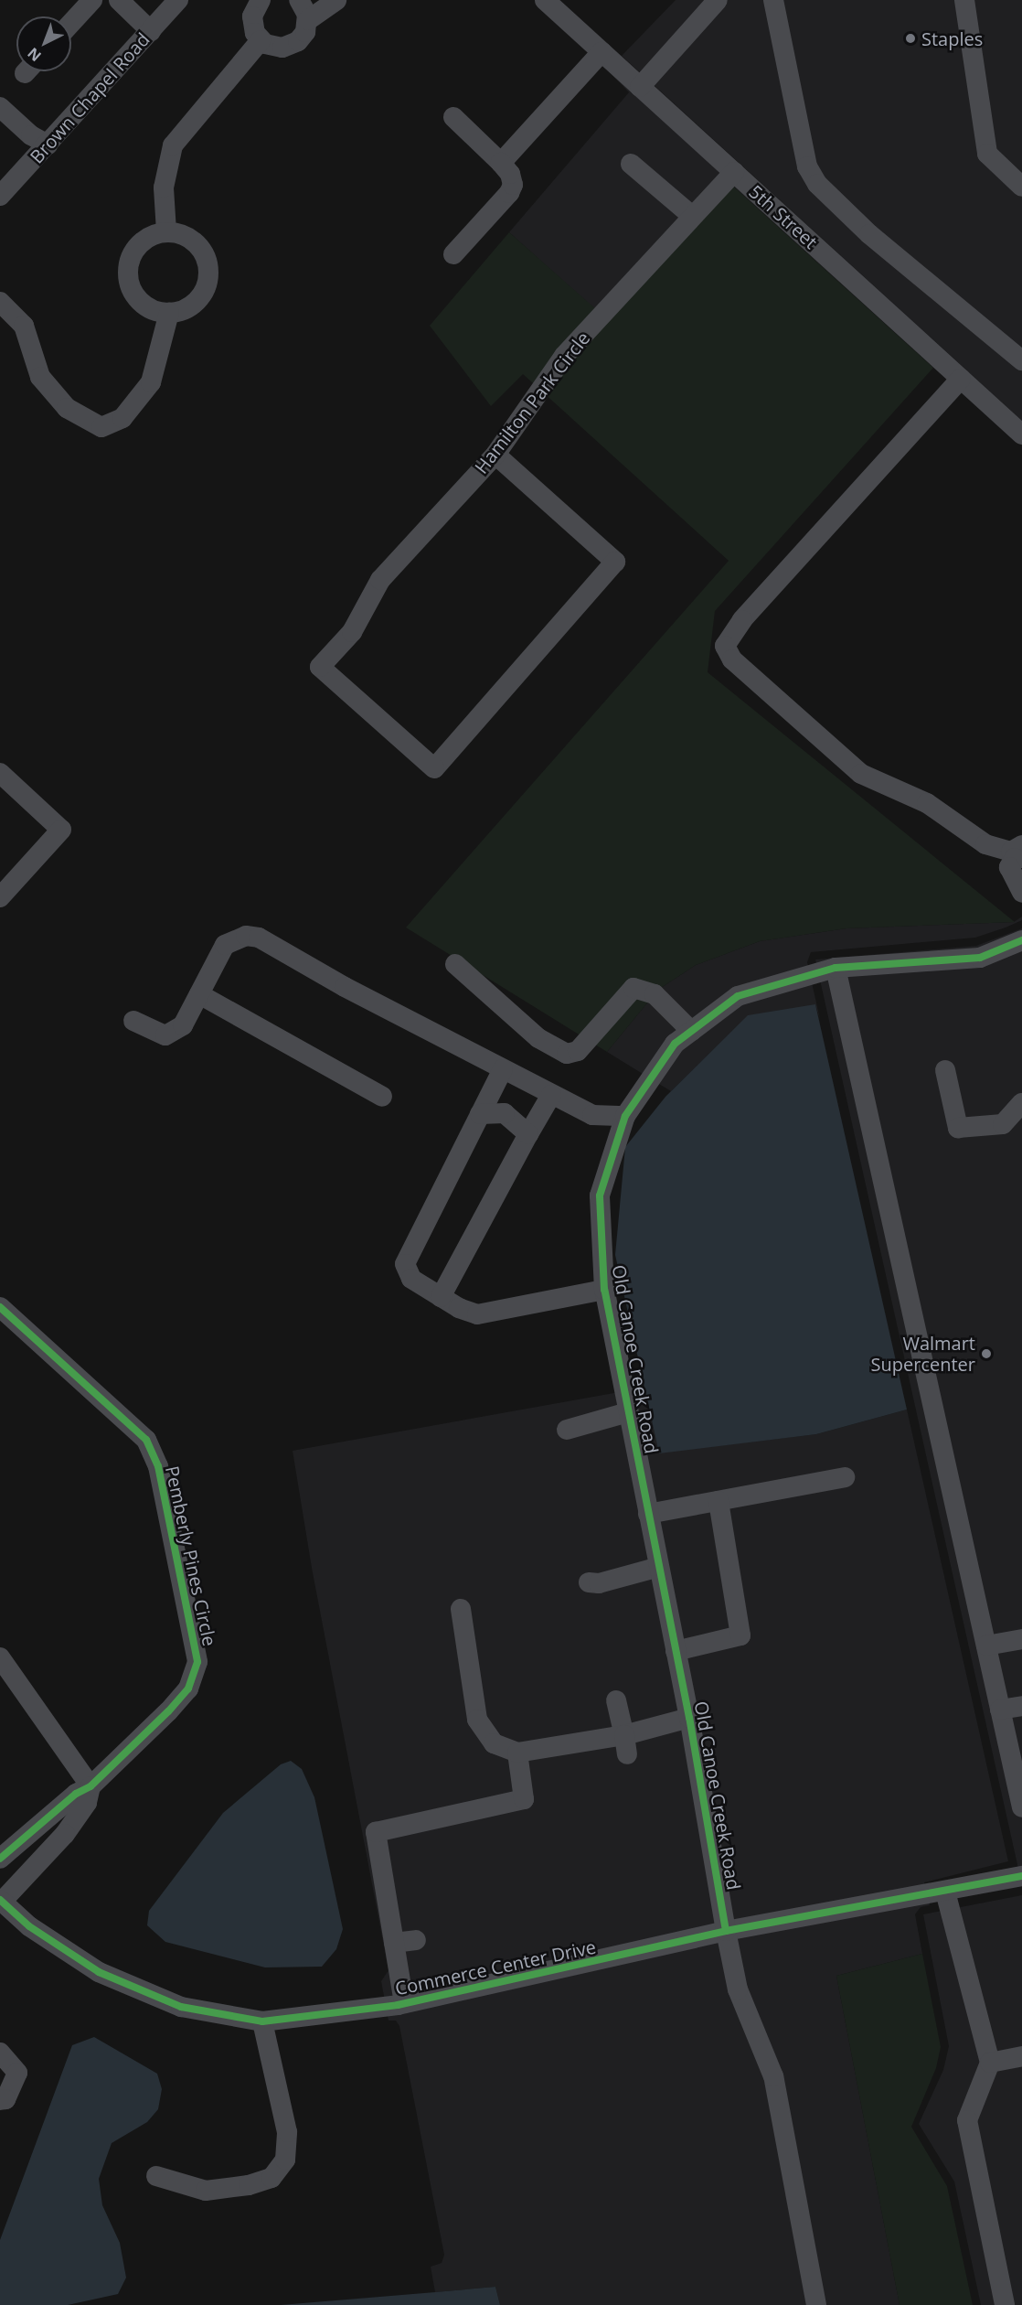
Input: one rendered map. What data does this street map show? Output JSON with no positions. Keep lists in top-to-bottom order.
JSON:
{
  "streets": {
    "street": [
      "Brown Chapel Road",
      "5th Street",
      "Hamilton Park Circle",
      "Old Canoe Creek Road",
      "Pemberly Pines Circle",
      "Commerce Center Drive"
    ]
  },
  "crossings": [
    ["5th Street", "Hamilton Park Circle"],
    ["Old Canoe Creek Road", "Commerce Center Drive"],
    ["Pemberly Pines Circle", "Commerce Center Drive"]
  ],
  "places": ["Staples", "Walmart Supercenter"],
  "north": "bottom left"
}
